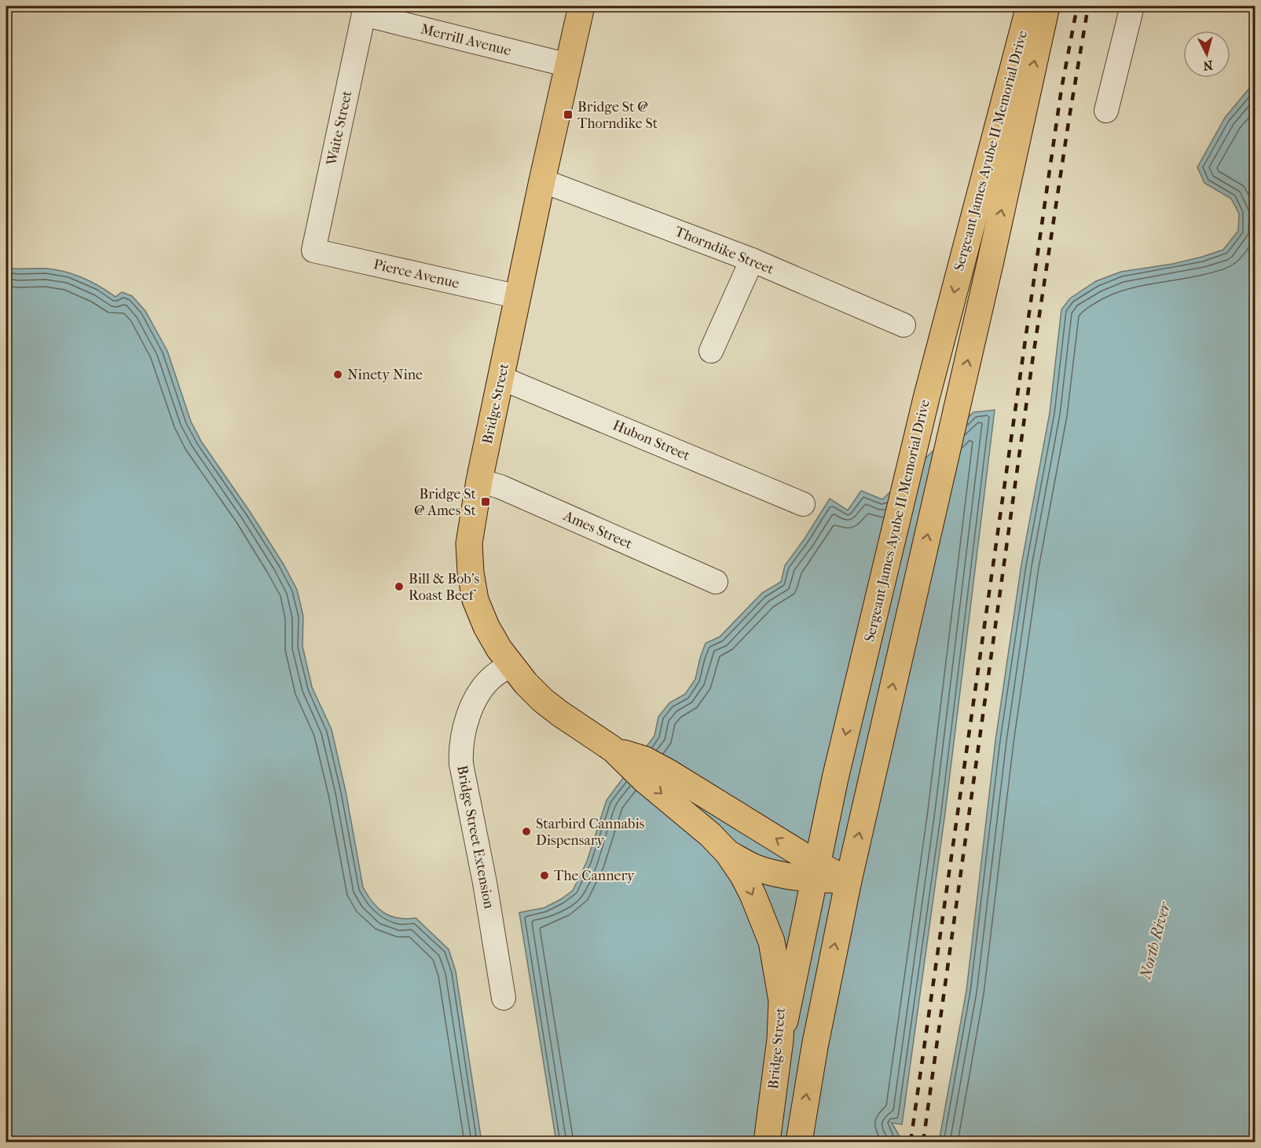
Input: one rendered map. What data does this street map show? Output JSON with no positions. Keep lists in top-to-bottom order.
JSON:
{
  "streets": {
    "main road": ["Sergeant James Ayube II Memorial Drive", "Bridge Street"],
    "street": [
      "Merrill Avenue",
      "Waite Street",
      "Thorndike Street",
      "Pierce Avenue",
      "Hubon Street",
      "Ames Street",
      "Bridge Street Extension"
    ]
  },
  "crossings": [
    ["Merrill Avenue", "Waite Street"],
    ["Merrill Avenue", "Bridge Street"],
    ["Waite Street", "Pierce Avenue"],
    ["Sergeant James Ayube II Memorial Drive", "Bridge Street"],
    ["Thorndike Street", "Bridge Street"],
    ["Pierce Avenue", "Bridge Street"],
    ["Bridge Street", "Hubon Street"],
    ["Bridge Street", "Ames Street"],
    ["Bridge Street", "Bridge Street Extension"]
  ],
  "water": ["North River"],
  "places": {
    "transit": ["Bridge St @ Thorndike St", "Bridge St @ Ames St"],
    "other": [
      "Ninety Nine",
      "Bill & Bob's Roast Beef",
      "Starbird Cannabis Dispensary",
      "The Cannery"
    ]
  },
  "north": "bottom"
}
